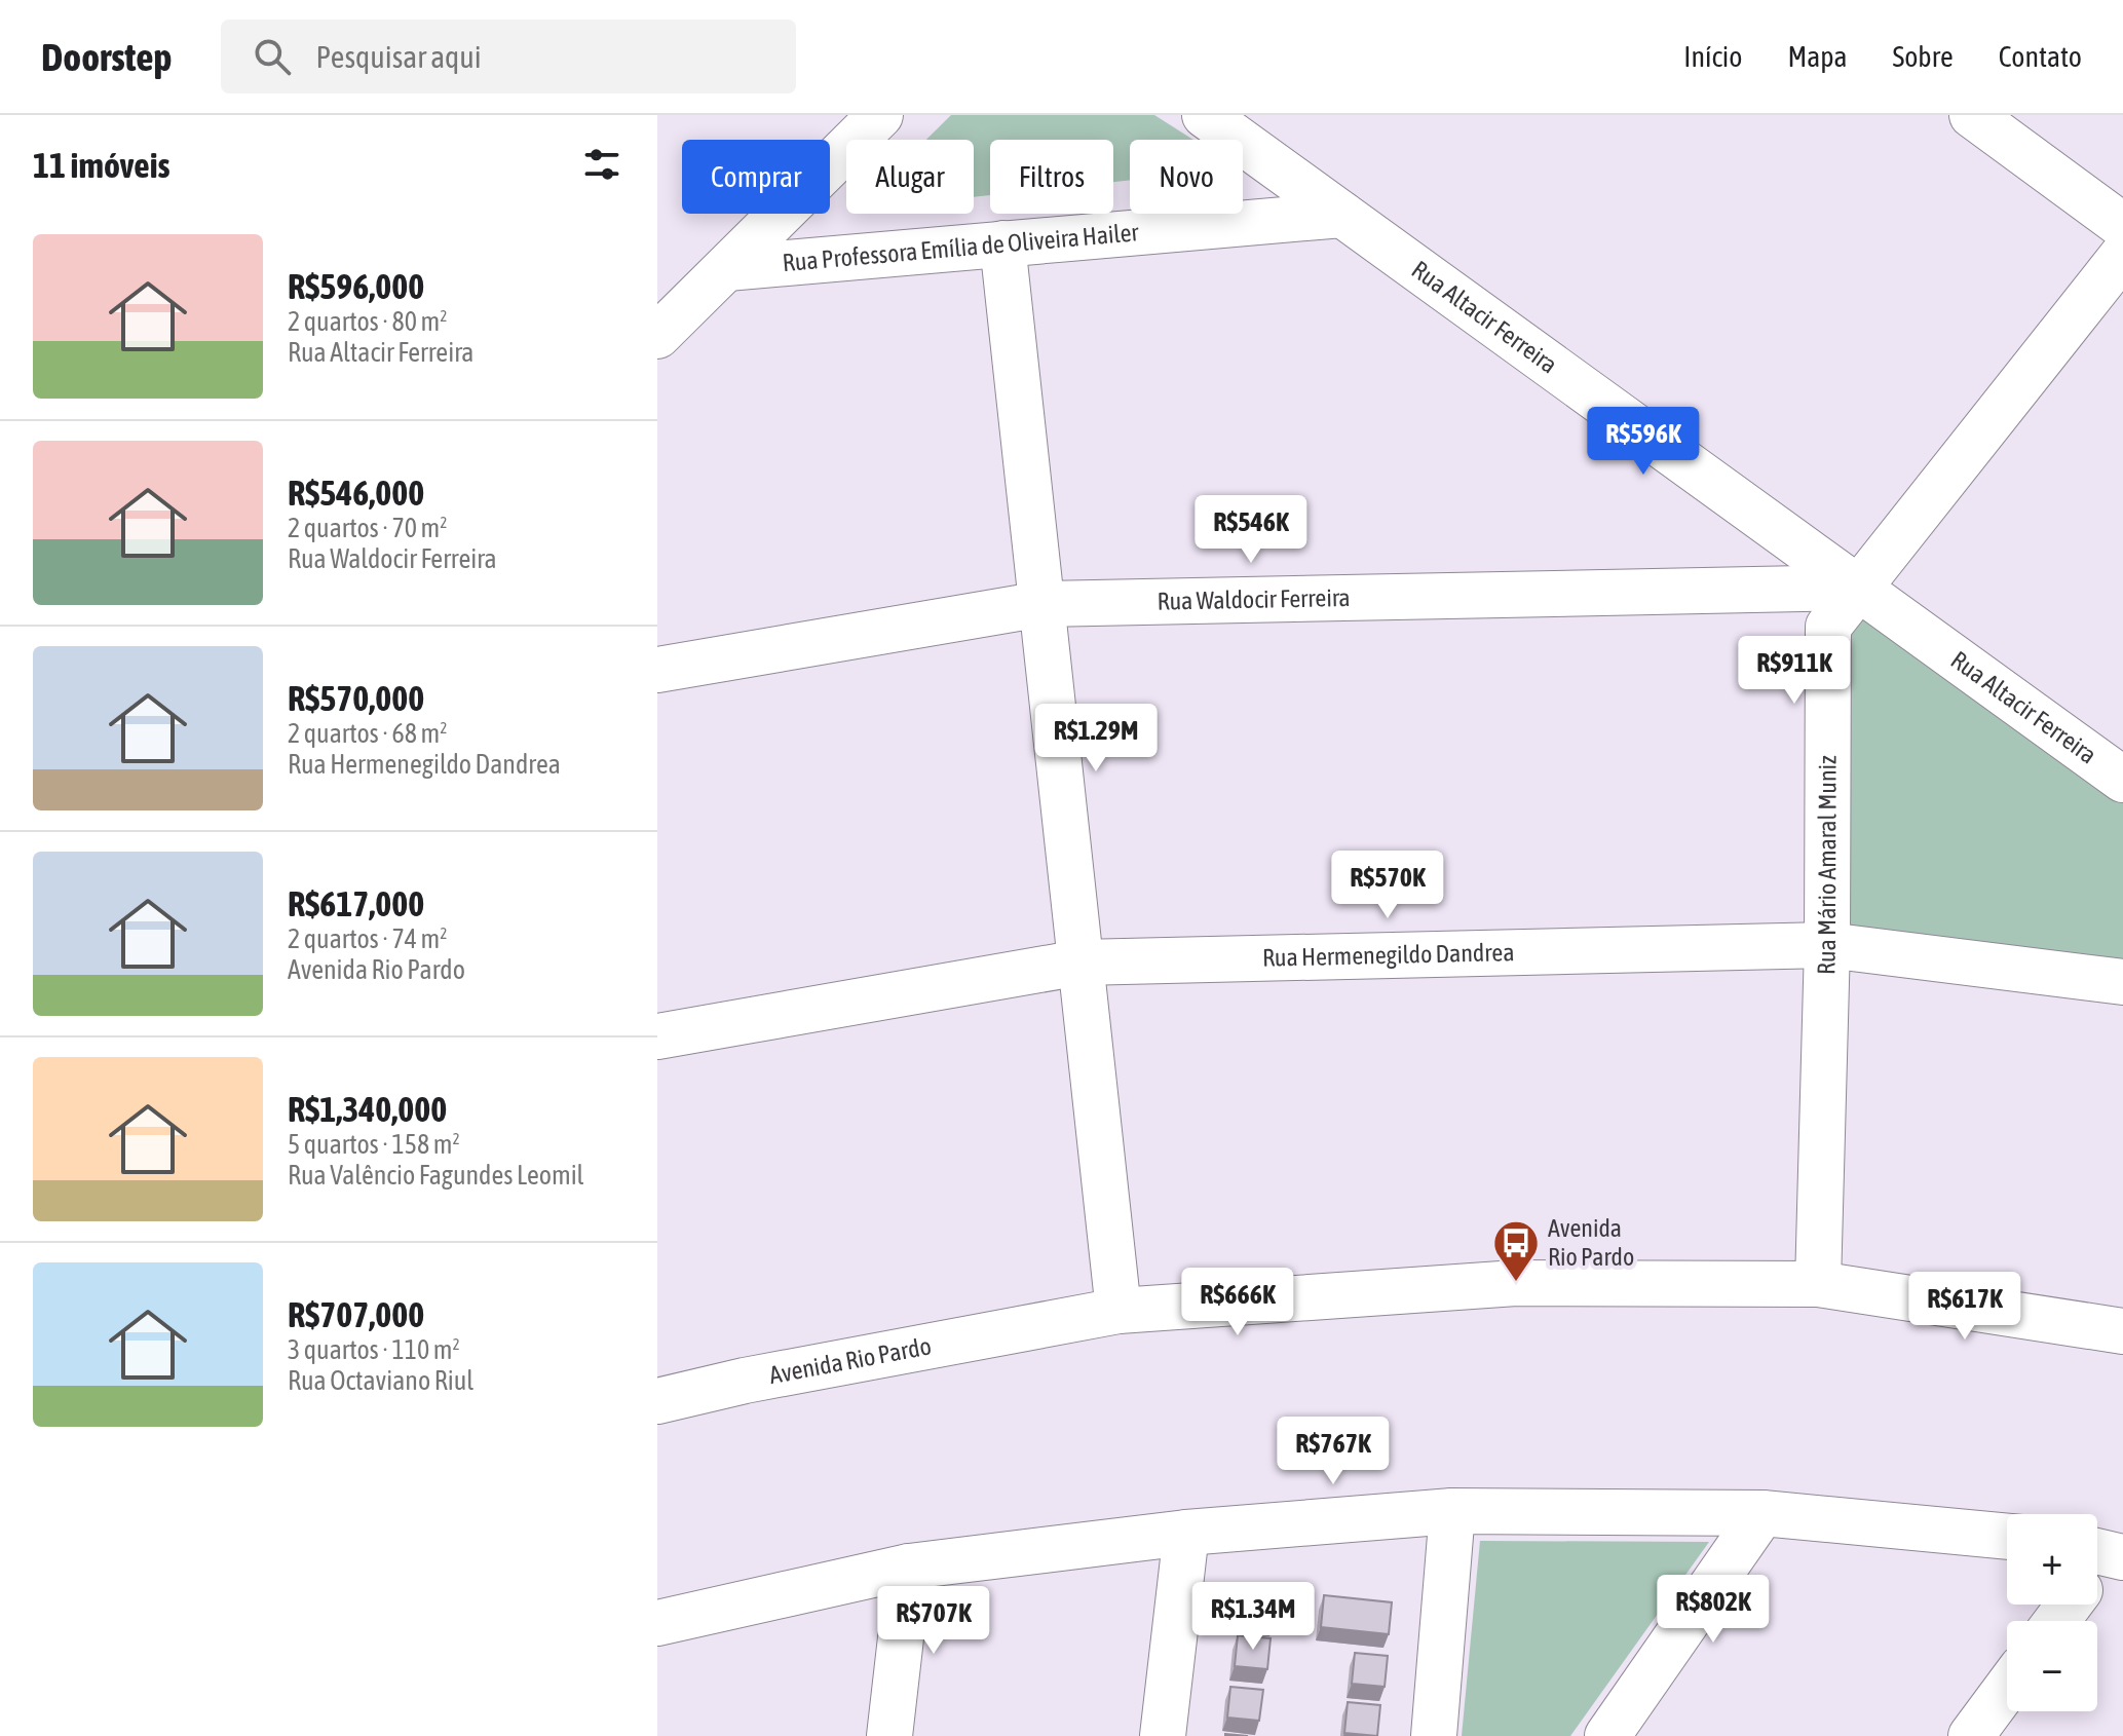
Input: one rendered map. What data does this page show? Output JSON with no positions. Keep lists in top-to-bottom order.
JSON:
{
  "streets": {
    "street": [
      "Rua Professora Emília de Oliveira Hailer",
      "Rua Altacir Ferreira",
      "Rua Waldocir Ferreira",
      "Rua Mário Amaral Muniz",
      "Rua Hermenegildo Dandrea",
      "Avenida Rio Pardo"
    ]
  },
  "crossings": [
    ["Rua Professora Emília de Oliveira Hailer", "Rua Altacir Ferreira"],
    ["Rua Altacir Ferreira", "Rua Waldocir Ferreira"],
    ["Rua Altacir Ferreira", "Rua Mário Amaral Muniz"],
    ["Rua Waldocir Ferreira", "Rua Mário Amaral Muniz"],
    ["Rua Mário Amaral Muniz", "Rua Hermenegildo Dandrea"],
    ["Rua Mário Amaral Muniz", "Avenida Rio Pardo"]
  ],
  "places": {
    "bus stop": ["Avenida Rio Pardo"]
  },
  "page": {
    "header": "Doorstep",
    "search": "Pesquisar aqui",
    "nav": [
      "Início",
      "Mapa",
      "Sobre",
      "Contato"
    ],
    "heading": "11 imóveis",
    "chip": [
      "Comprar",
      "Alugar",
      "Filtros",
      "Novo"
    ],
    "list": [
      {
        "name": "R$596,000",
        "note": "2 quartos · 80 m² · Rua Altacir Ferreira"
      },
      {
        "name": "R$546,000",
        "note": "2 quartos · 70 m² · Rua Waldocir Ferreira"
      },
      {
        "name": "R$570,000",
        "note": "2 quartos · 68 m² · Rua Hermenegildo Dandrea"
      },
      {
        "name": "R$617,000",
        "note": "2 quartos · 74 m² · Avenida Rio Pardo"
      },
      {
        "name": "R$1,340,000",
        "note": "5 quartos · 158 m² · Rua Valêncio Fagundes Leomil"
      },
      {
        "name": "R$707,000",
        "note": "3 quartos · 110 m² · Rua Octaviano Riul"
      }
    ],
    "price": [
      "R$596K",
      "R$546K",
      "R$911K",
      "R$1.29M",
      "R$570K",
      "R$666K",
      "R$617K",
      "R$767K",
      "R$802K",
      "R$1.34M",
      "R$707K"
    ],
    "map_buttons": ["+", "−"]
  }
}
